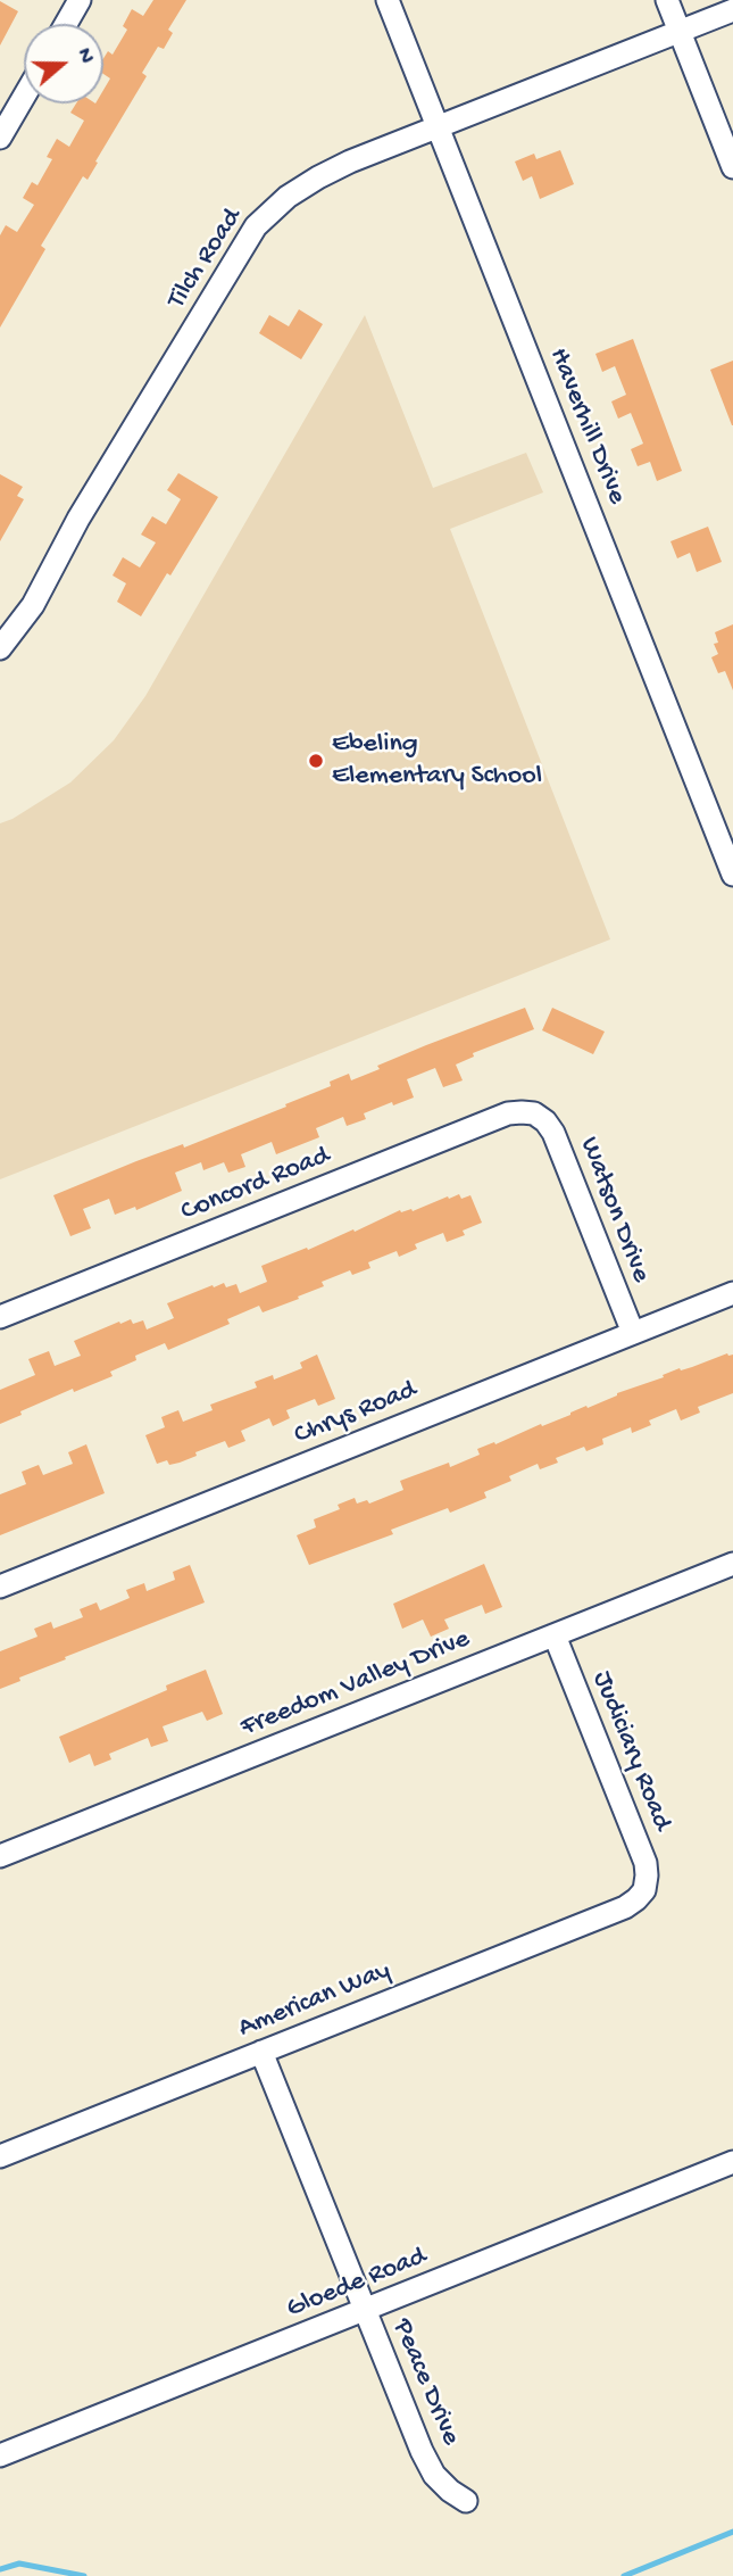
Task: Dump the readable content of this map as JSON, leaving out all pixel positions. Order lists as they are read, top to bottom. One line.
{"streets":{"street":["Tilch Road","Haverhill Drive","Concord Road","Watson Drive","Chrys Road","Freedom Valley Drive","Judiciary Road","American Way","Gloede Road","Peace Drive"]},"crossings":[["Tilch Road","Haverhill Drive"],["Concord Road","Watson Drive"],["Watson Drive","Chrys Road"],["Freedom Valley Drive","Judiciary Road"],["Judiciary Road","American Way"],["American Way","Peace Drive"],["Gloede Road","Peace Drive"]],"places":["Ebeling Elementary School"],"north":"right"}
